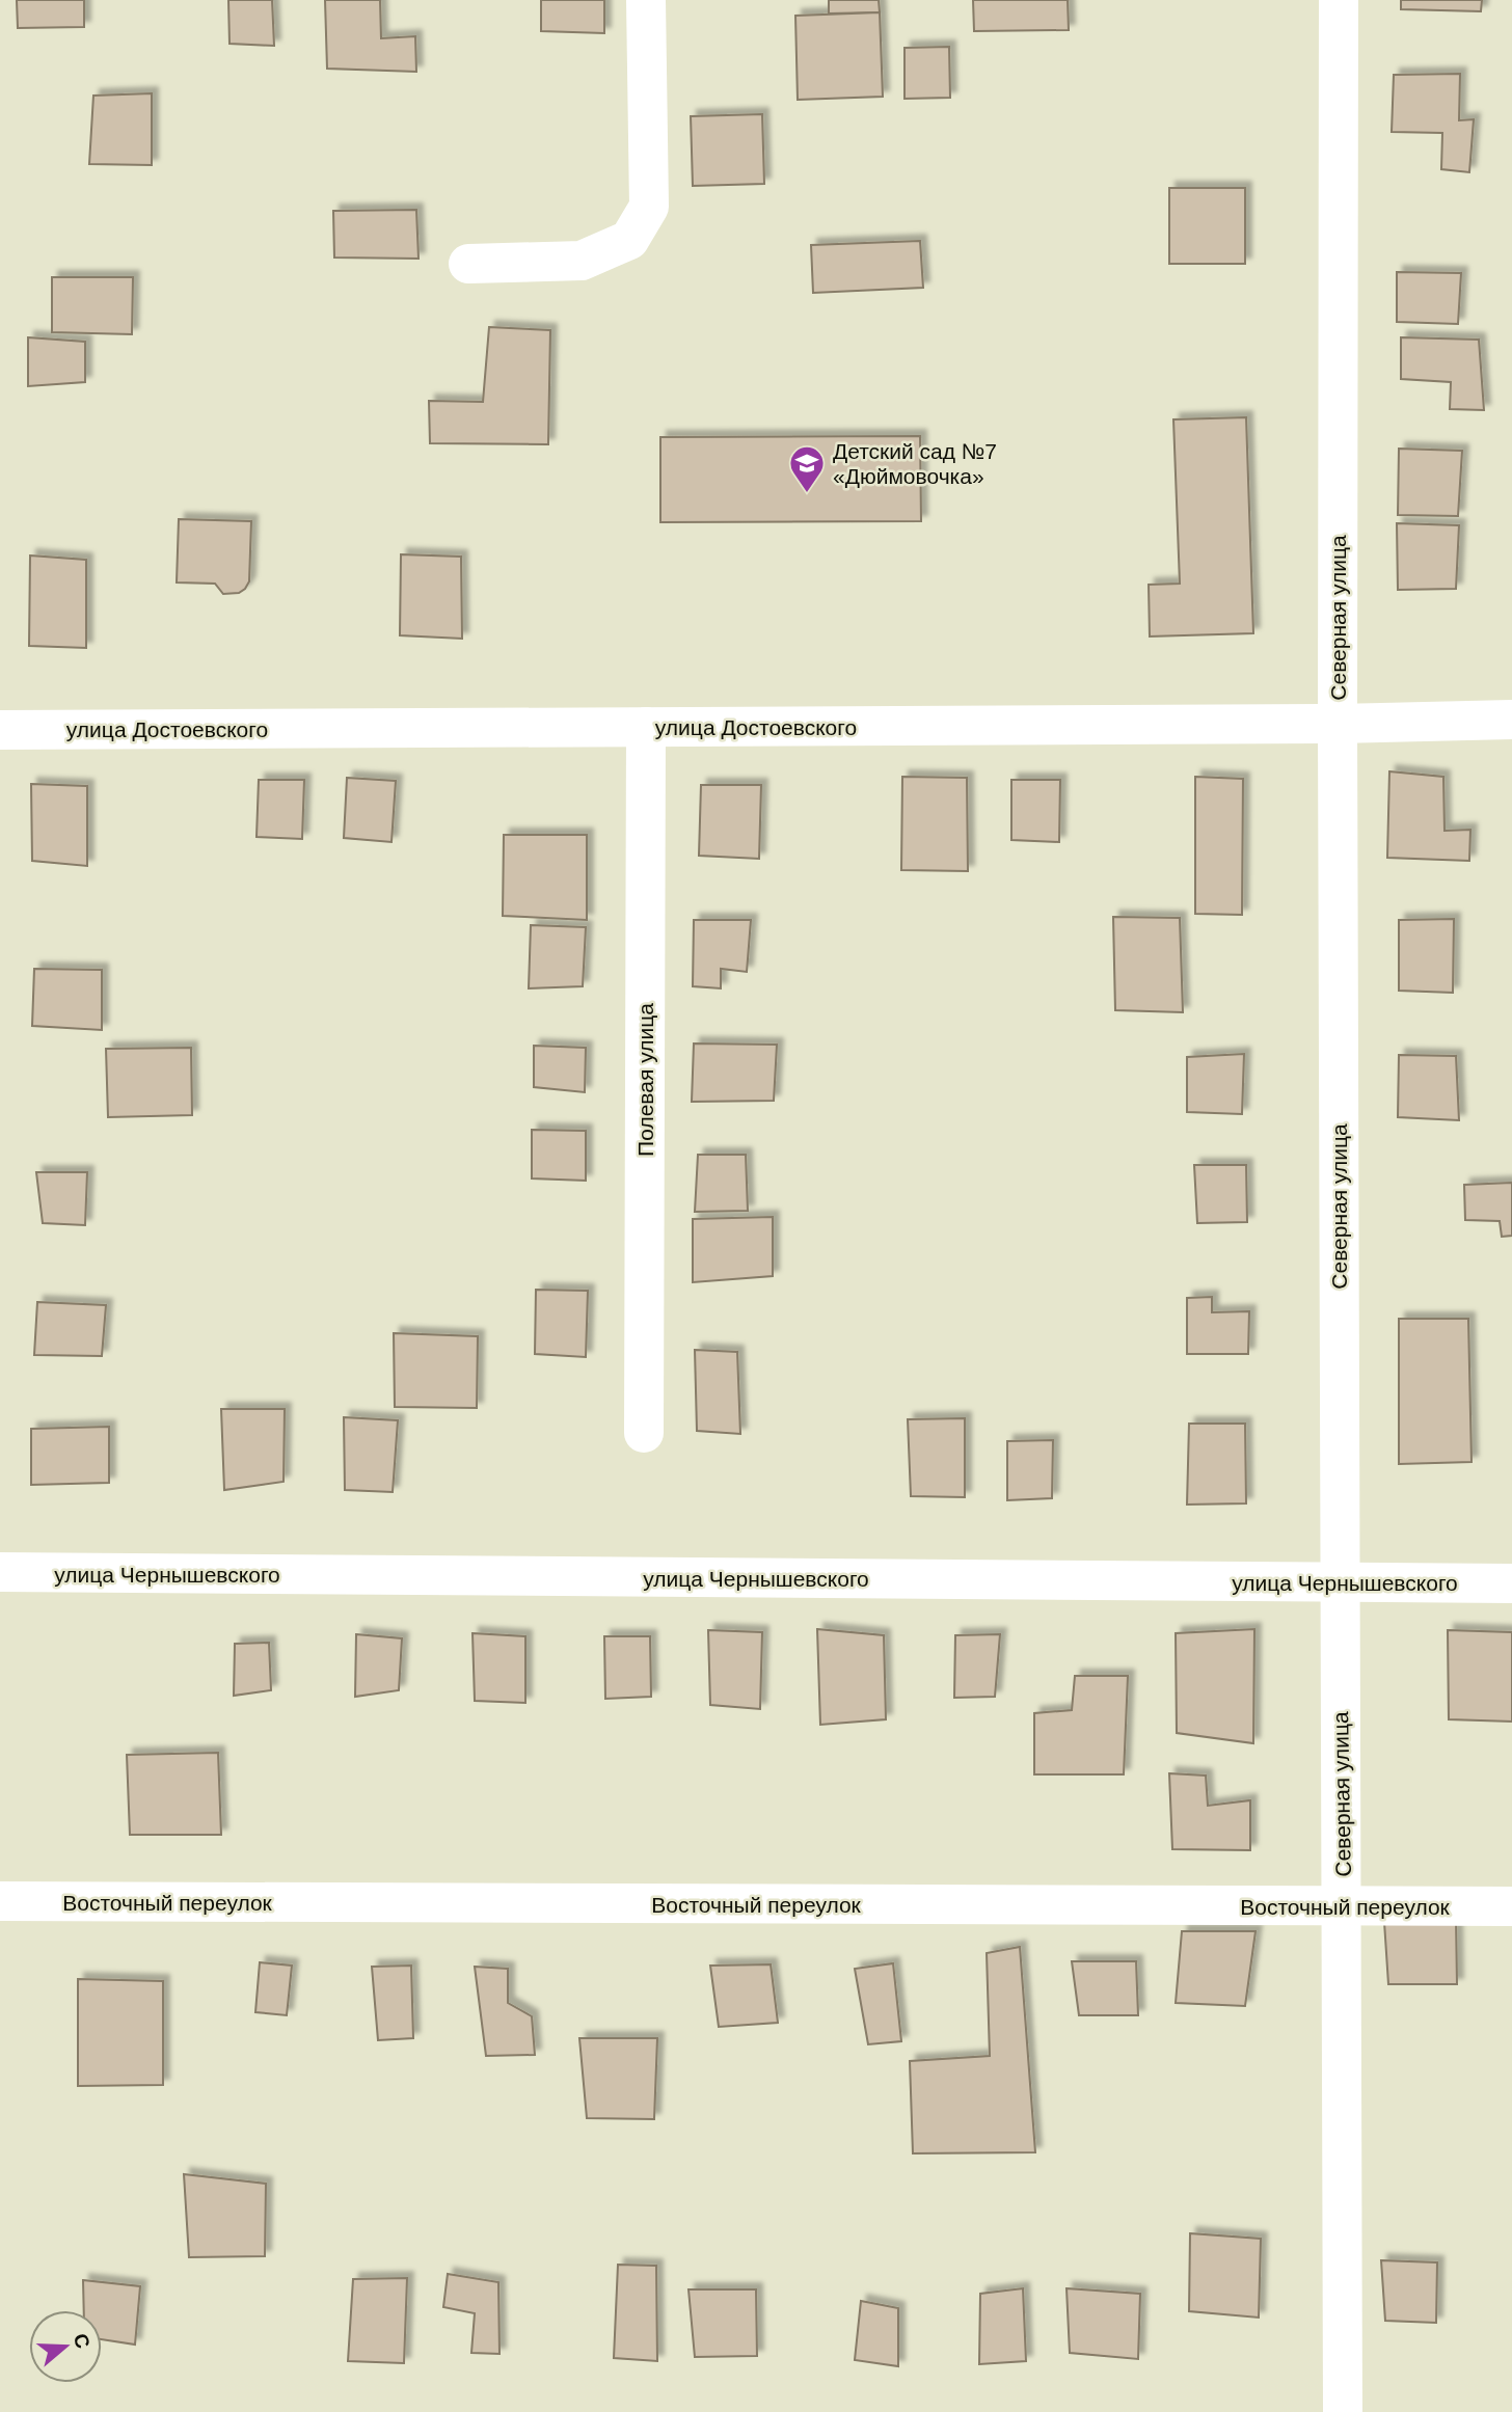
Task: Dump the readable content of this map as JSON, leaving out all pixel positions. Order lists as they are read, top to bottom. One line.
{"streets":{"street":["Северная улица","улица Достоевского","Полевая улица","улица Чернышевского","Восточный переулок"]},"crossings":[["Северная улица","улица Достоевского"],["Северная улица","улица Чернышевского"],["Северная улица","Восточный переулок"],["улица Достоевского","Полевая улица"]],"places":{"school or university":["Детский сад №7 «Дюймовочка»"]},"north":"right"}
